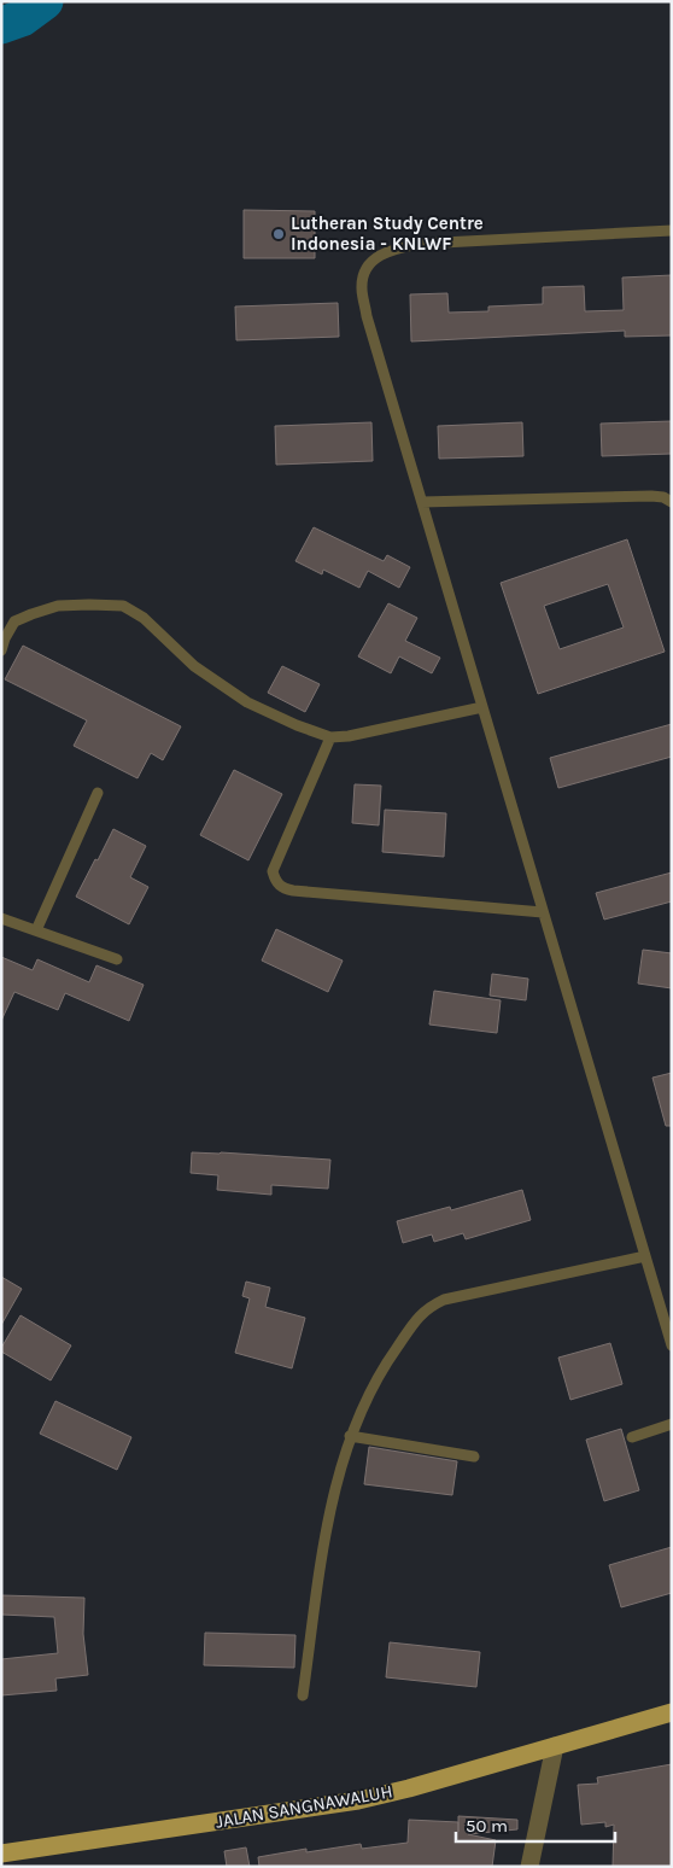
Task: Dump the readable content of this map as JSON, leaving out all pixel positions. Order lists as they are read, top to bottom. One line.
{"streets":{"main road":["JALAN SANGNAWALUH"]},"places":["Lutheran Study Centre Indonesia - KNLWF"],"scale_bar":"50 m"}
